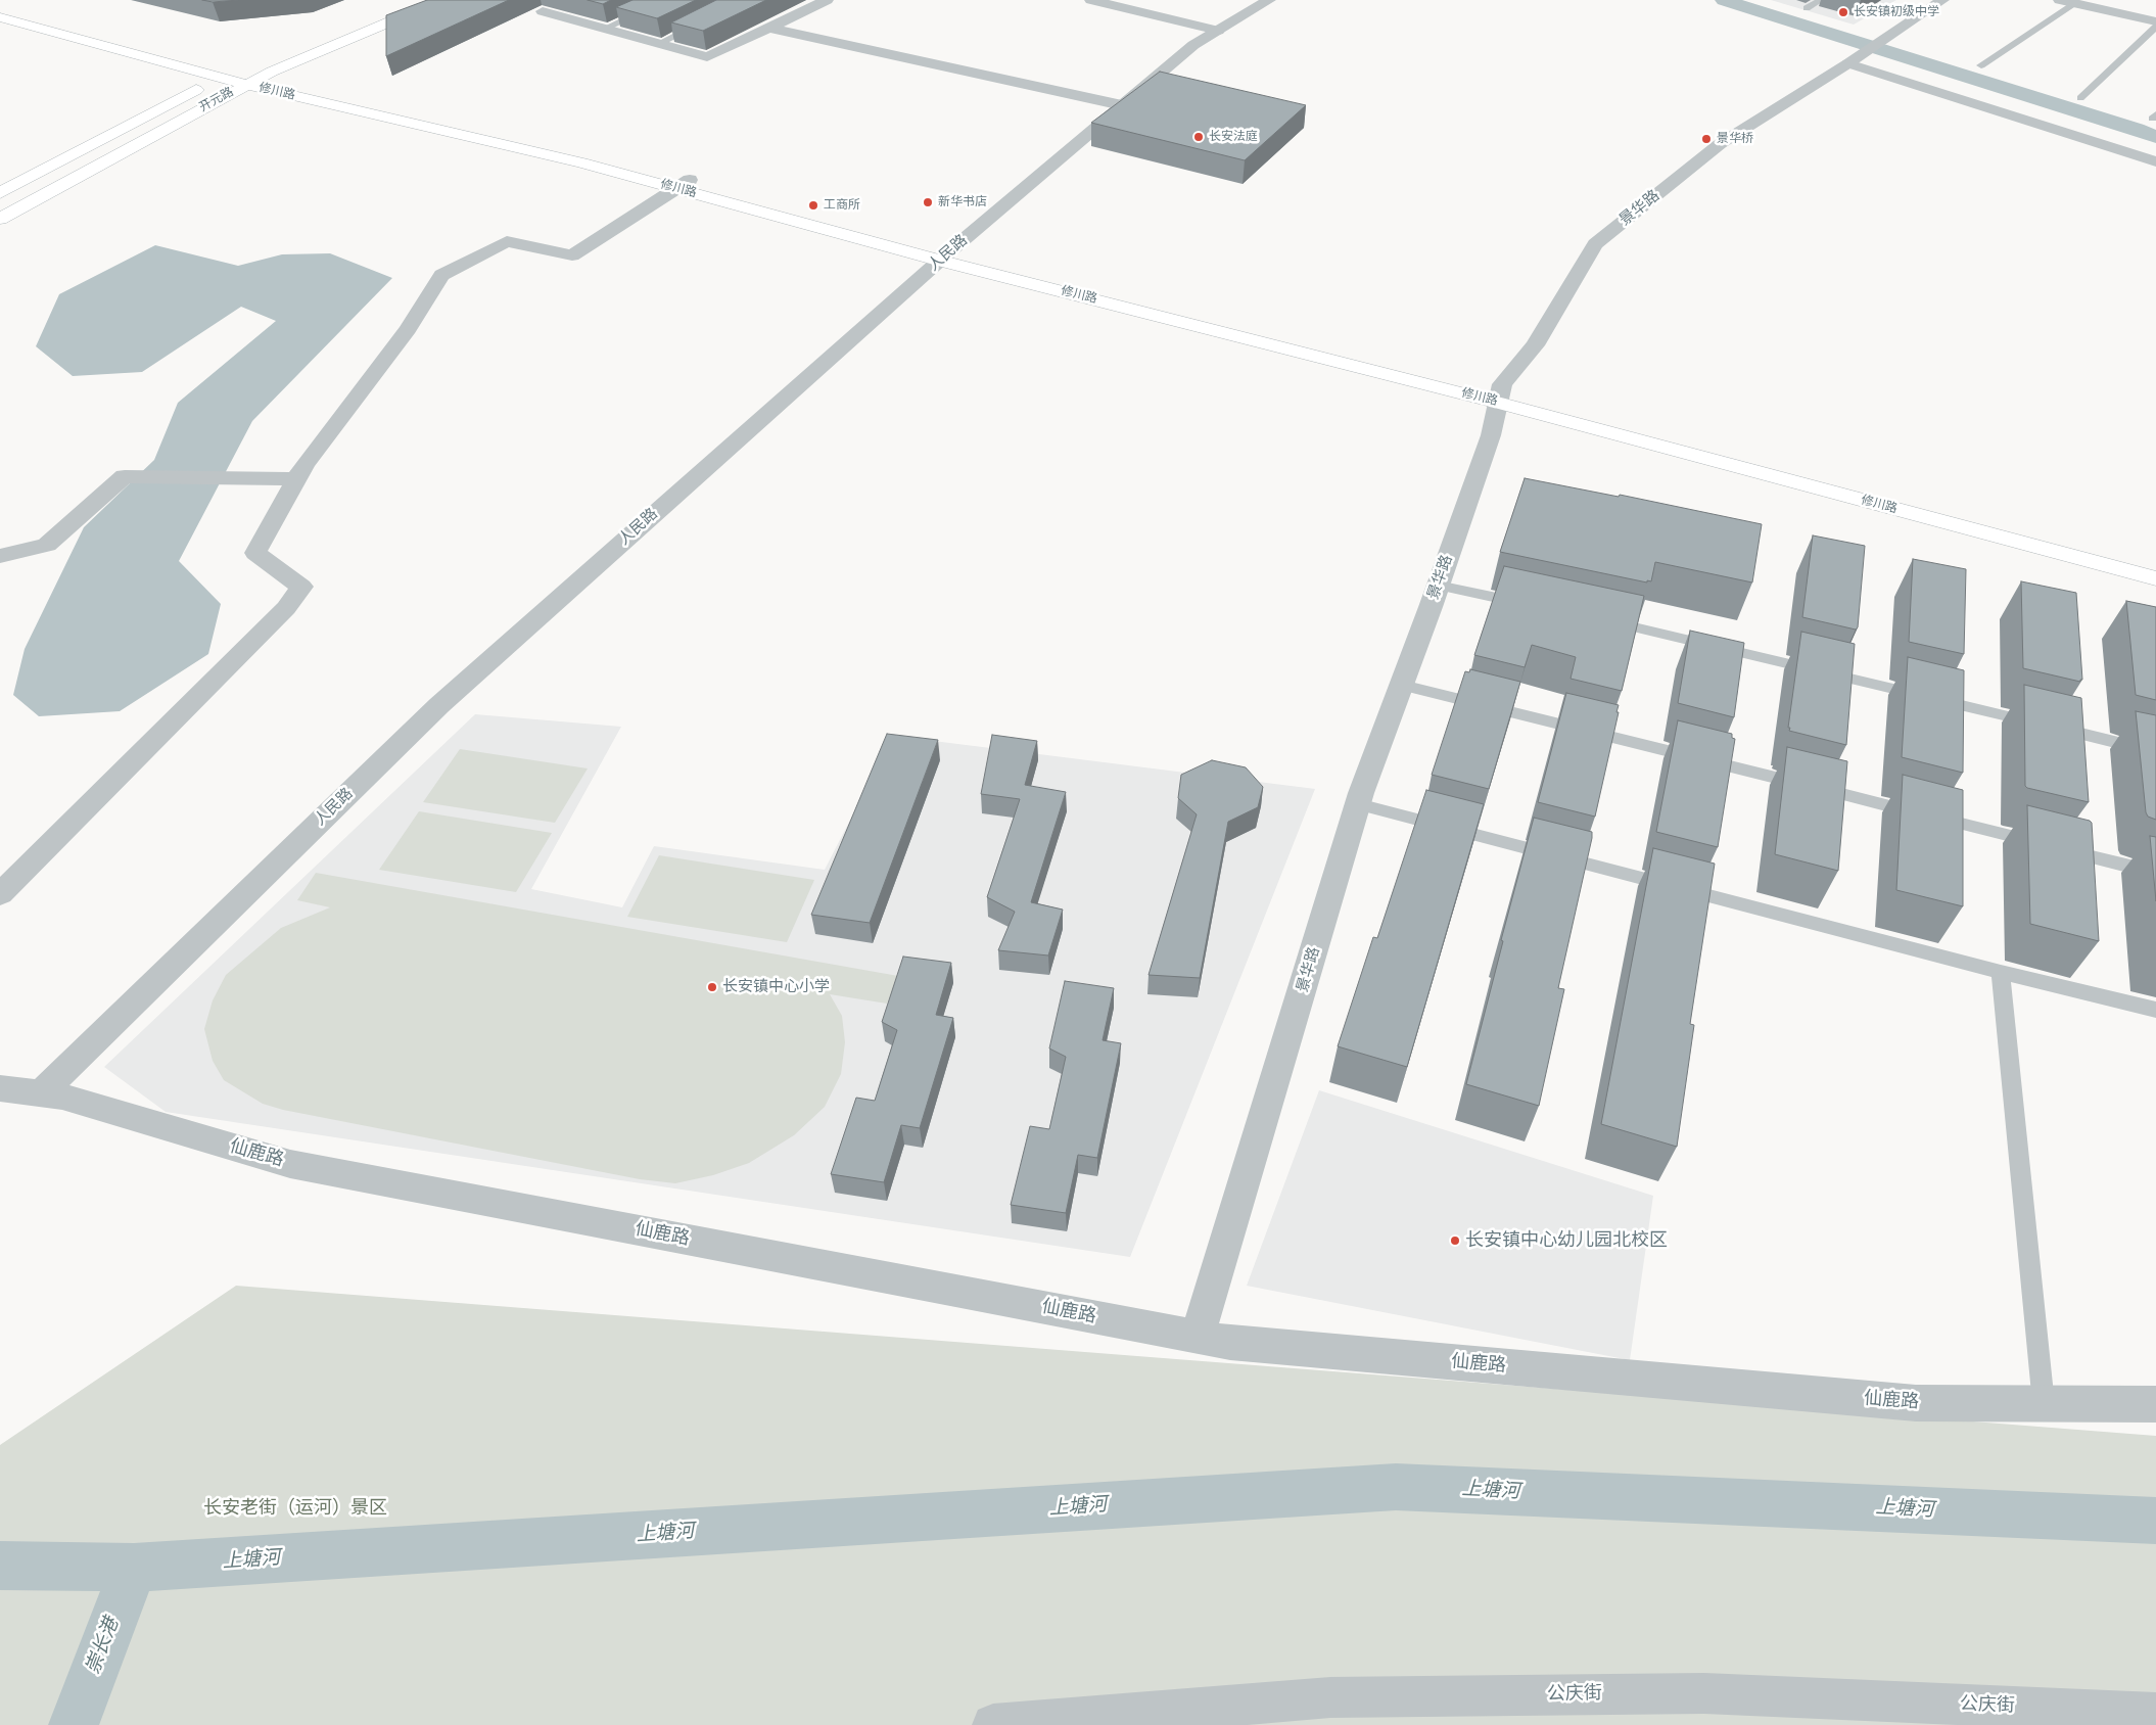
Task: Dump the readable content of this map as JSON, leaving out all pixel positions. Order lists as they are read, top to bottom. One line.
{"streets":{"main road":["修川路","开元路"],"street":["景华路","人民路","仙鹿路","公庆街"]},"crossings":[["修川路","开元路"],["修川路","景华路"],["修川路","人民路"],["景华路","仙鹿路"],["人民路","仙鹿路"]],"water":["上塘河","崇长港"],"parks":["长安老街（运河）景区"],"places":["长安镇初级中学","长安法庭","景华桥","新华书店","工商所","长安镇中心小学","长安镇中心幼儿园北校区"]}
